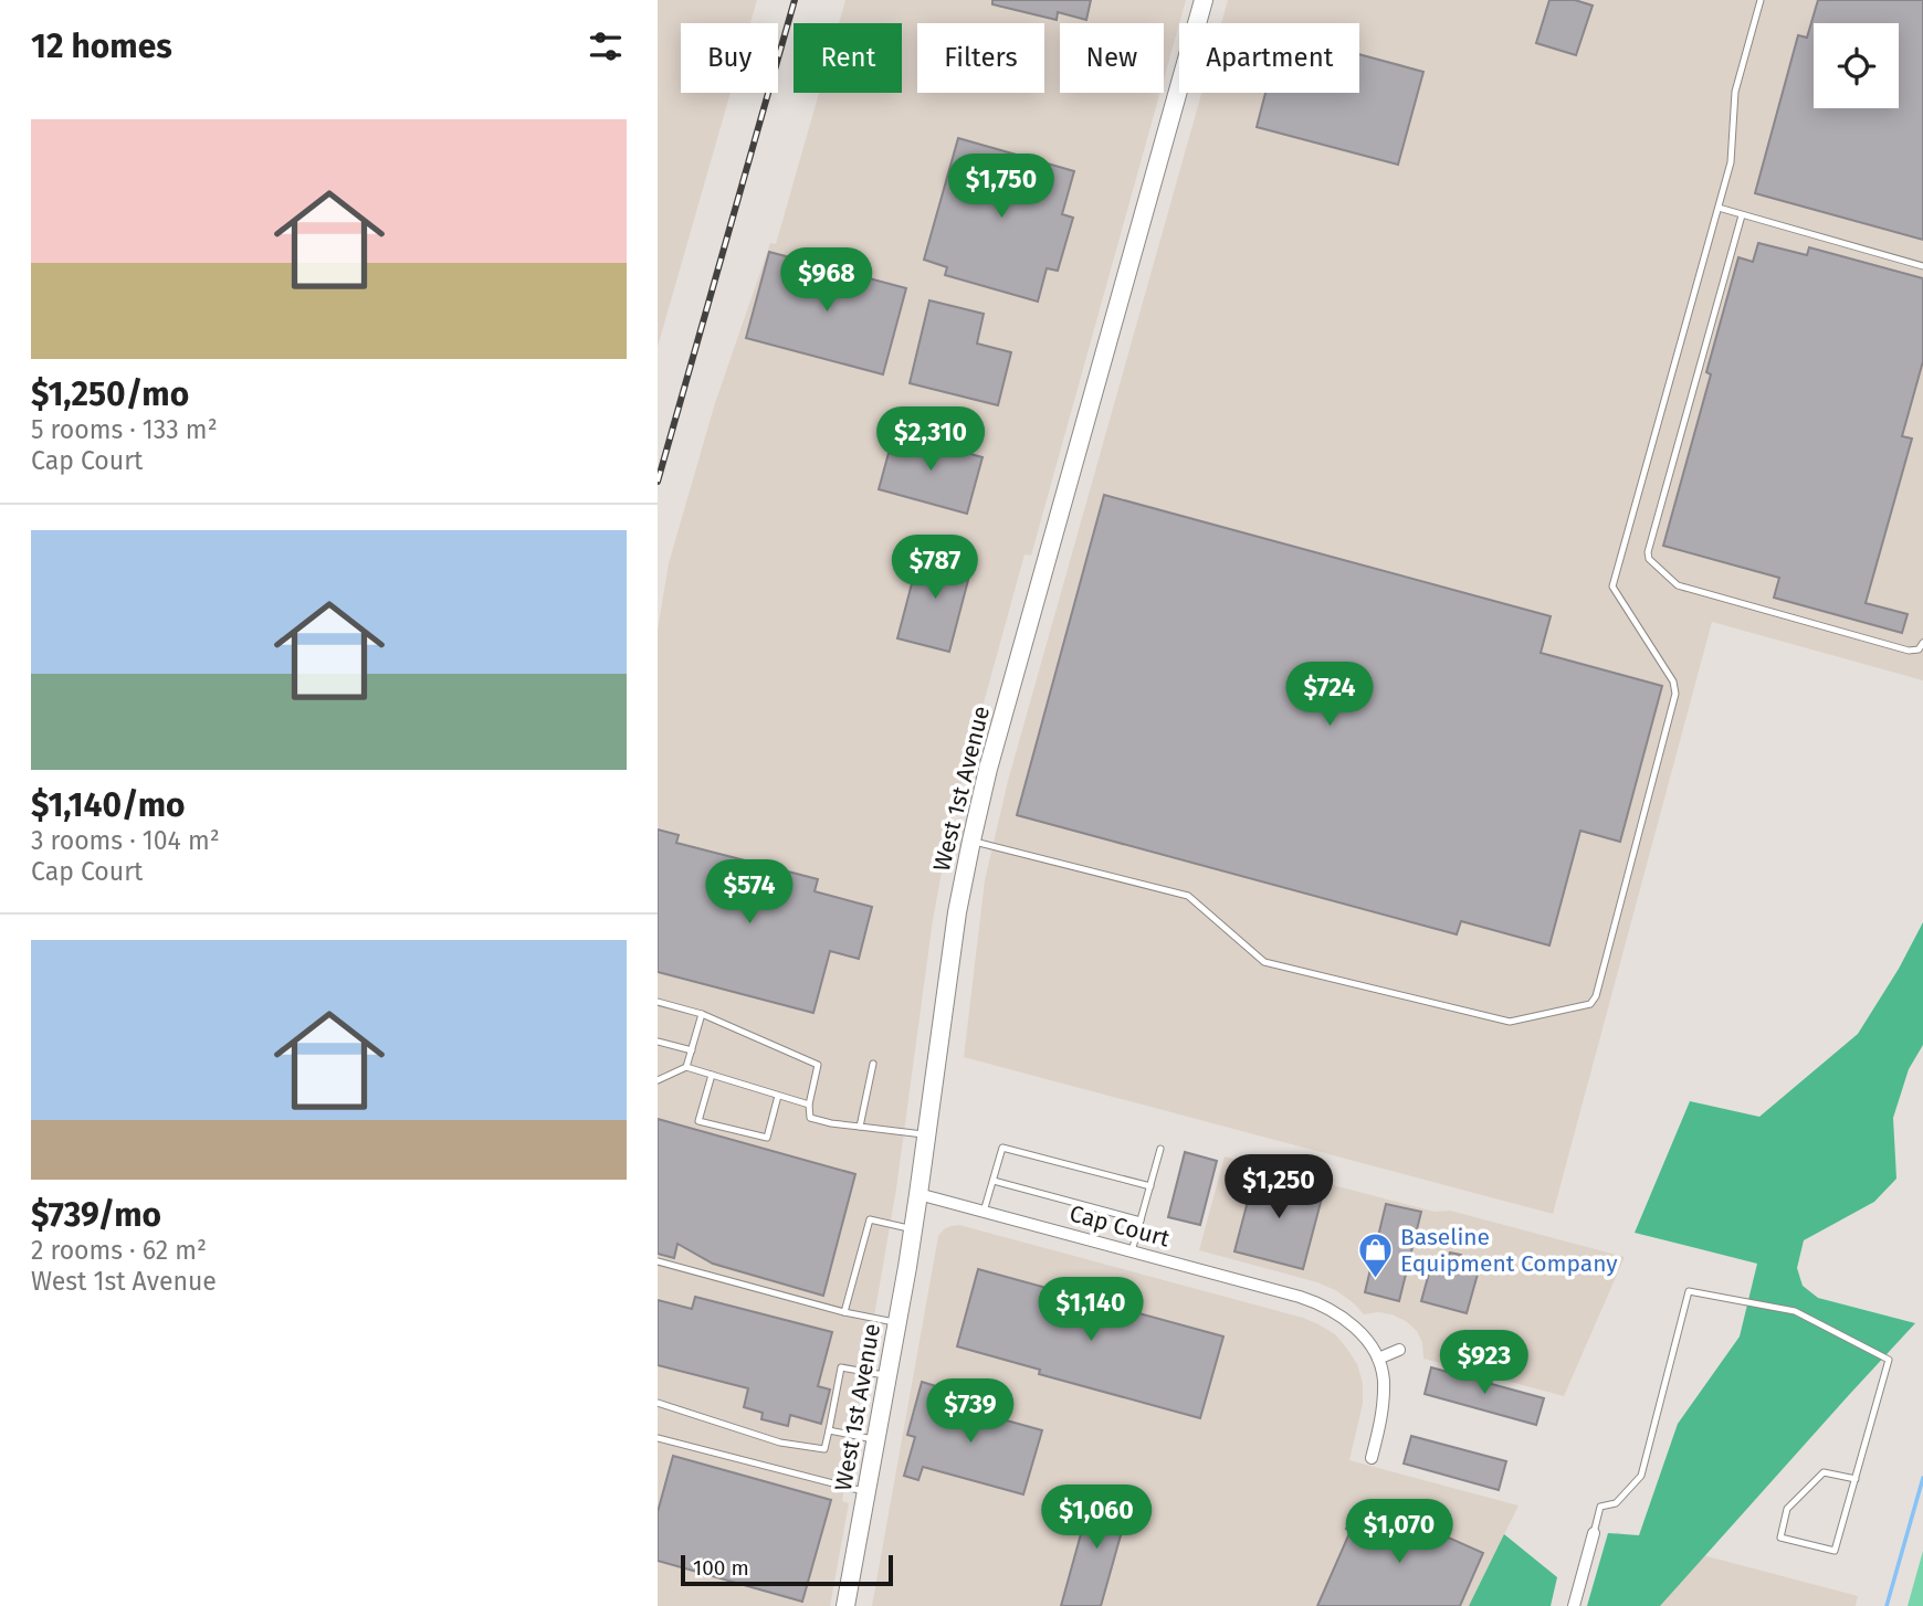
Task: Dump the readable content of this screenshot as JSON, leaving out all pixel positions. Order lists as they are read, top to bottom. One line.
{"streets":{"street":["West 1st Avenue","Cap Court"]},"crossings":[["West 1st Avenue","Cap Court"]],"places":{"shop":["Baseline Equipment Company"]},"scale_bar":"100 m","page":{"heading":"12 homes","chip":["Buy","Rent","Filters","New","Apartment"],"list":[{"name":"$1,250/mo","note":"5 rooms · 133 m² · Cap Court"},{"name":"$1,140/mo","note":"3 rooms · 104 m² · Cap Court"},{"name":"$739/mo","note":"2 rooms · 62 m² · West 1st Avenue"}],"price":["$1,750","$968","$2,310","$787","$724","$574","$1,250","$1,140","$923","$739","$1,060","$1,070"],"scale":"100 m"}}
